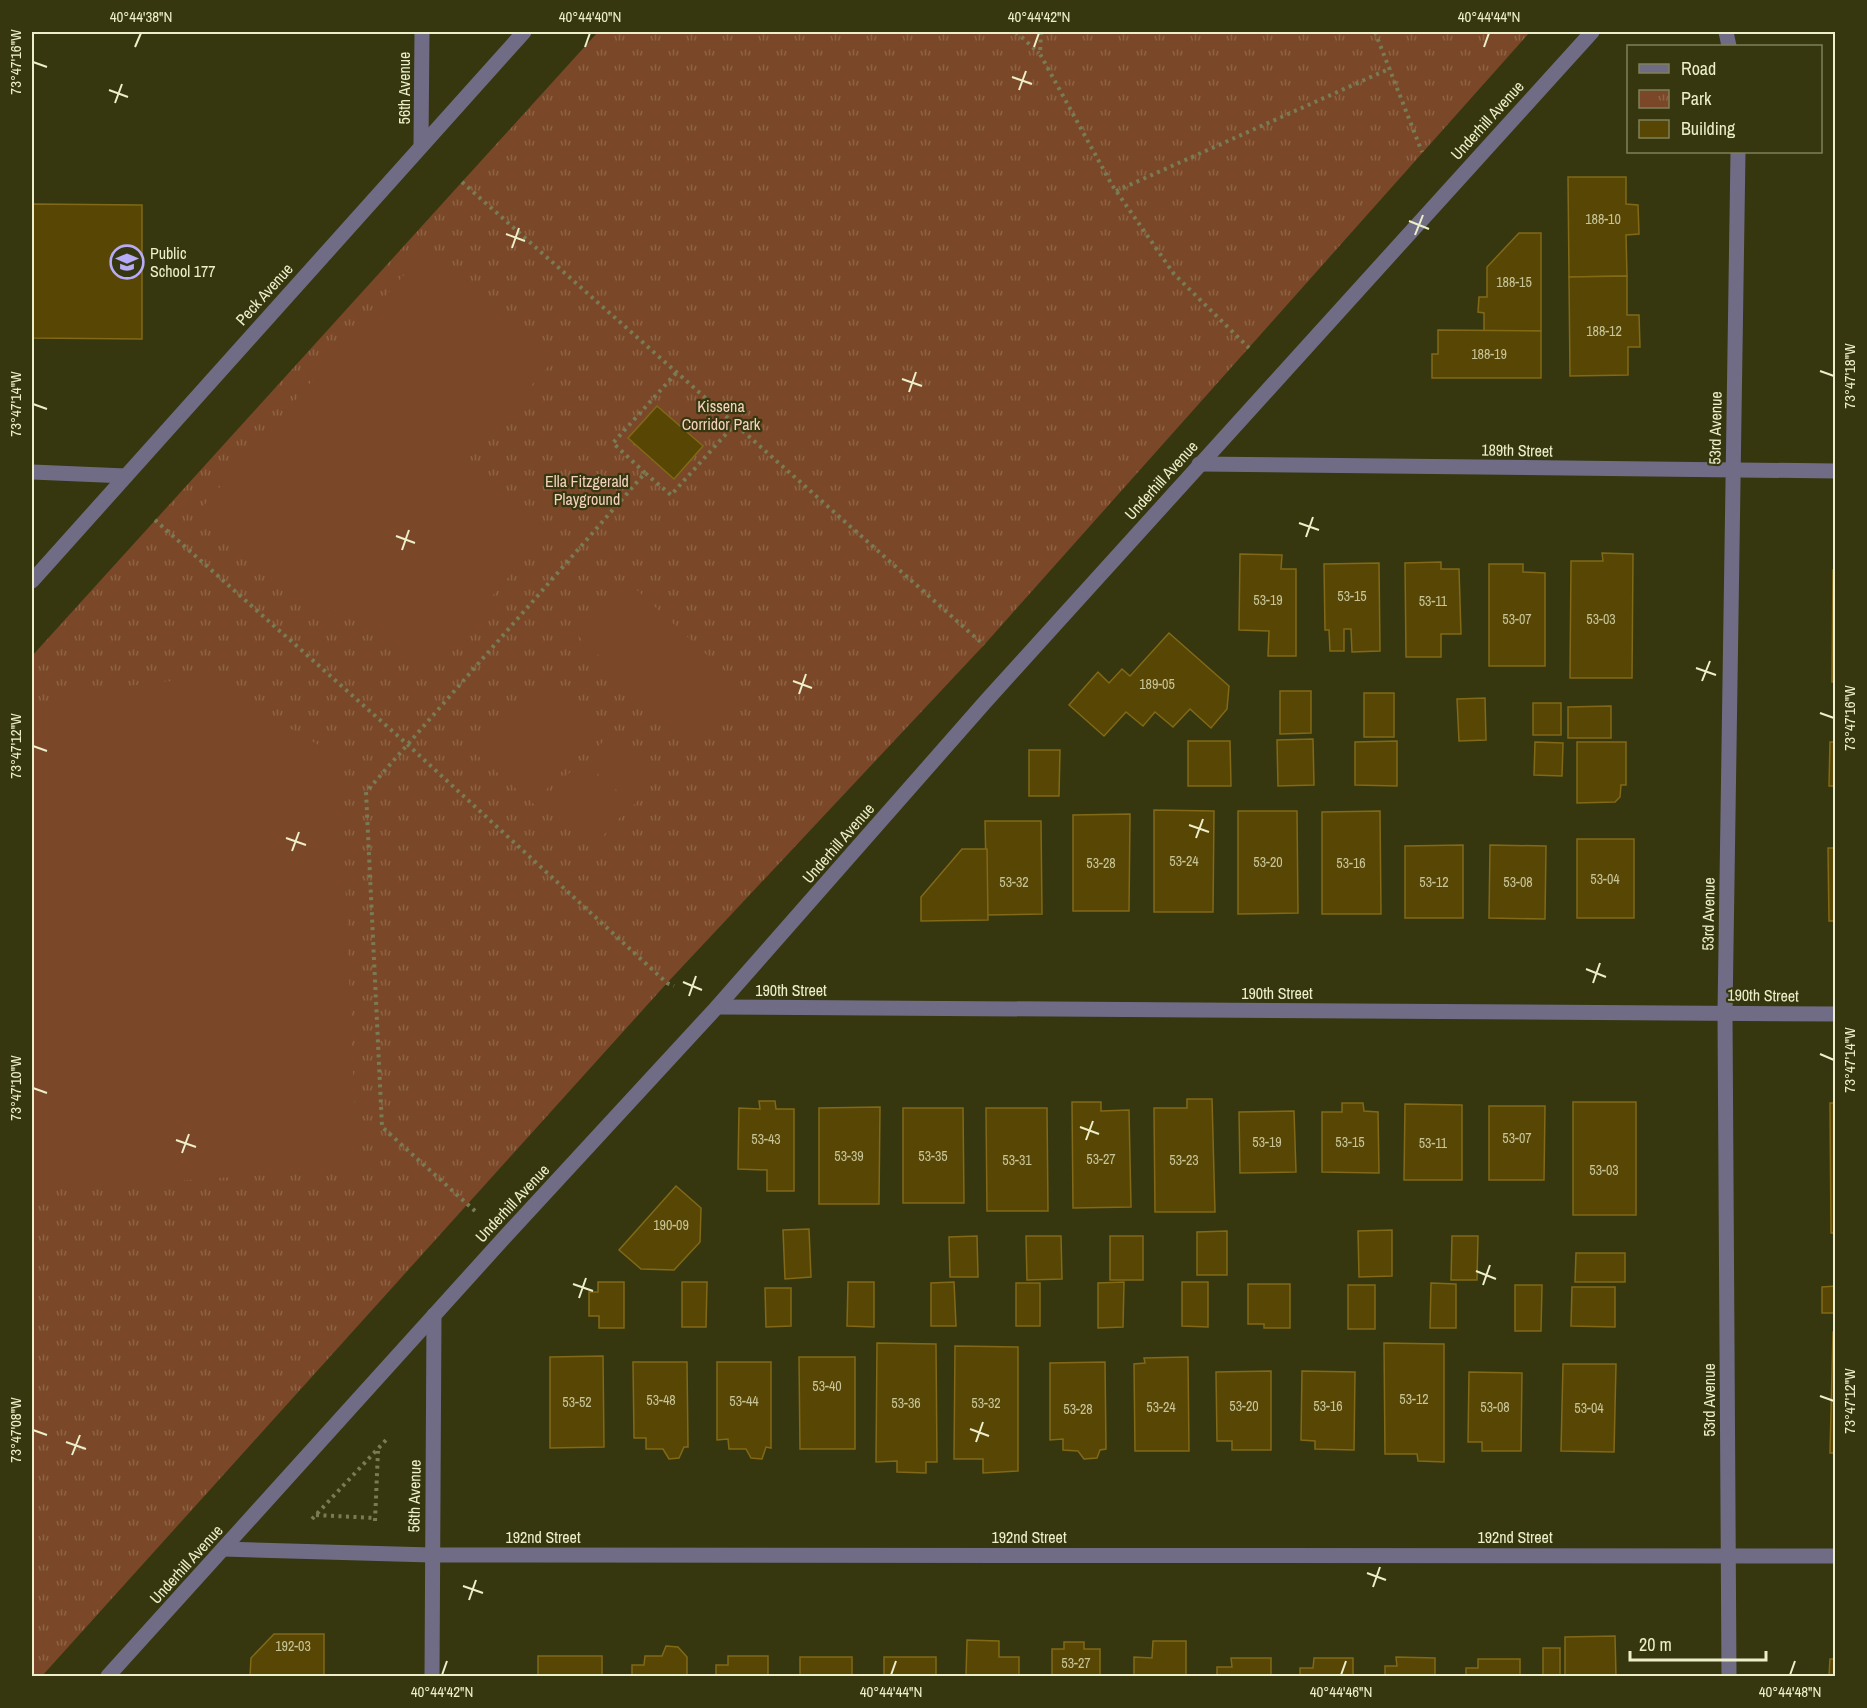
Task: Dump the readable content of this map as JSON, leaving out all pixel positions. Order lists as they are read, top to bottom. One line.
{"streets":{"street":["56th Avenue","Underhill Avenue","Peck Avenue","53rd Avenue","189th Street","190th Street","192nd Street"]},"crossings":[["56th Avenue","Underhill Avenue"],["56th Avenue","Peck Avenue"],["56th Avenue","192nd Street"],["Underhill Avenue","189th Street"],["Underhill Avenue","190th Street"],["Underhill Avenue","192nd Street"],["53rd Avenue","189th Street"],["53rd Avenue","190th Street"],["53rd Avenue","192nd Street"]],"parks":["Kissena Corridor Park","Ella Fitzgerald Playground"],"places":{"school or university":["Public School 177"]},"house_numbers":["188-10","188-15","188-12","188-19","53-15","53-19","53-11","53-07","53-03","189-05","53-24","53-20","53-28","53-16","53-04","53-32","53-12","53-08","53-07","53-43","53-19","53-15","53-11","53-39","53-35","53-27","53-31","53-23","53-03","190-09","53-40","53-12","53-48","53-44","53-52","53-36","53-32","53-20","53-16","53-24","53-08","53-04","53-28","192-03","53-27"],"legend":["Road","Park","Building"],"scale_bar":"20 m","coordinates":["40°44'38\"N","40°44'40\"N","40°44'42\"N","40°44'44\"N","73°47'16\"W","73°47'18\"W","73°47'14\"W","73°47'12\"W","73°47'10\"W","73°47'08\"W","40°44'46\"N","40°44'48\"N"]}
